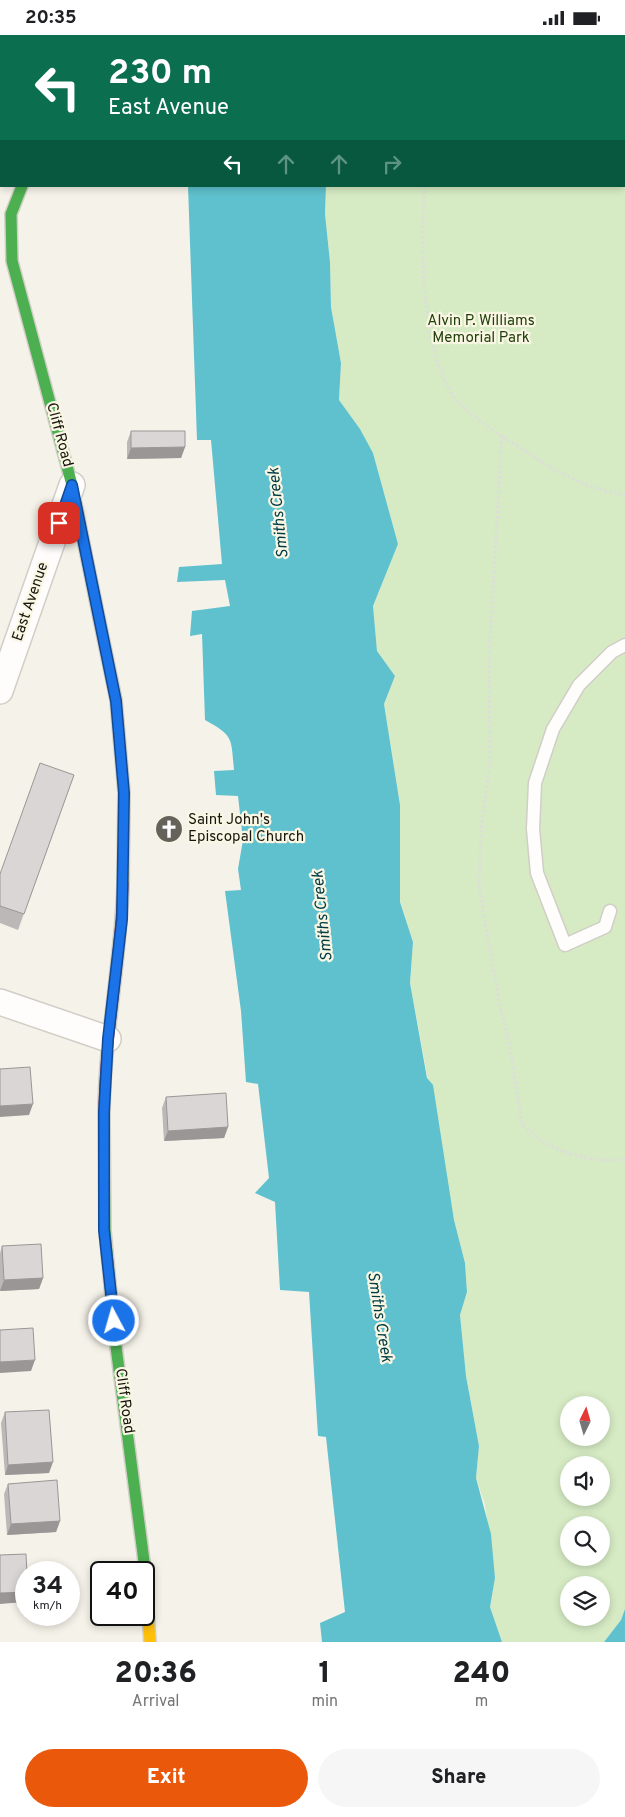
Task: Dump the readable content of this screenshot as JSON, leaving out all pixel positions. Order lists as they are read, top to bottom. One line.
{"streets":{"street":["Cliff Road","East Avenue"]},"crossings":[["Cliff Road","East Avenue"]],"water":["Smiths Creek"],"parks":["Alvin P. Williams Memorial Park"],"places":{"church":["Saint John's Episcopal Church"]},"north":"top","page":{"status":"20:35","turn":["230 m","East Avenue"],"speed":"34 km/h","limit":"40","eta":["20:36","Arrival","1","min","240","m"],"buttons":["Exit","Share"]}}
